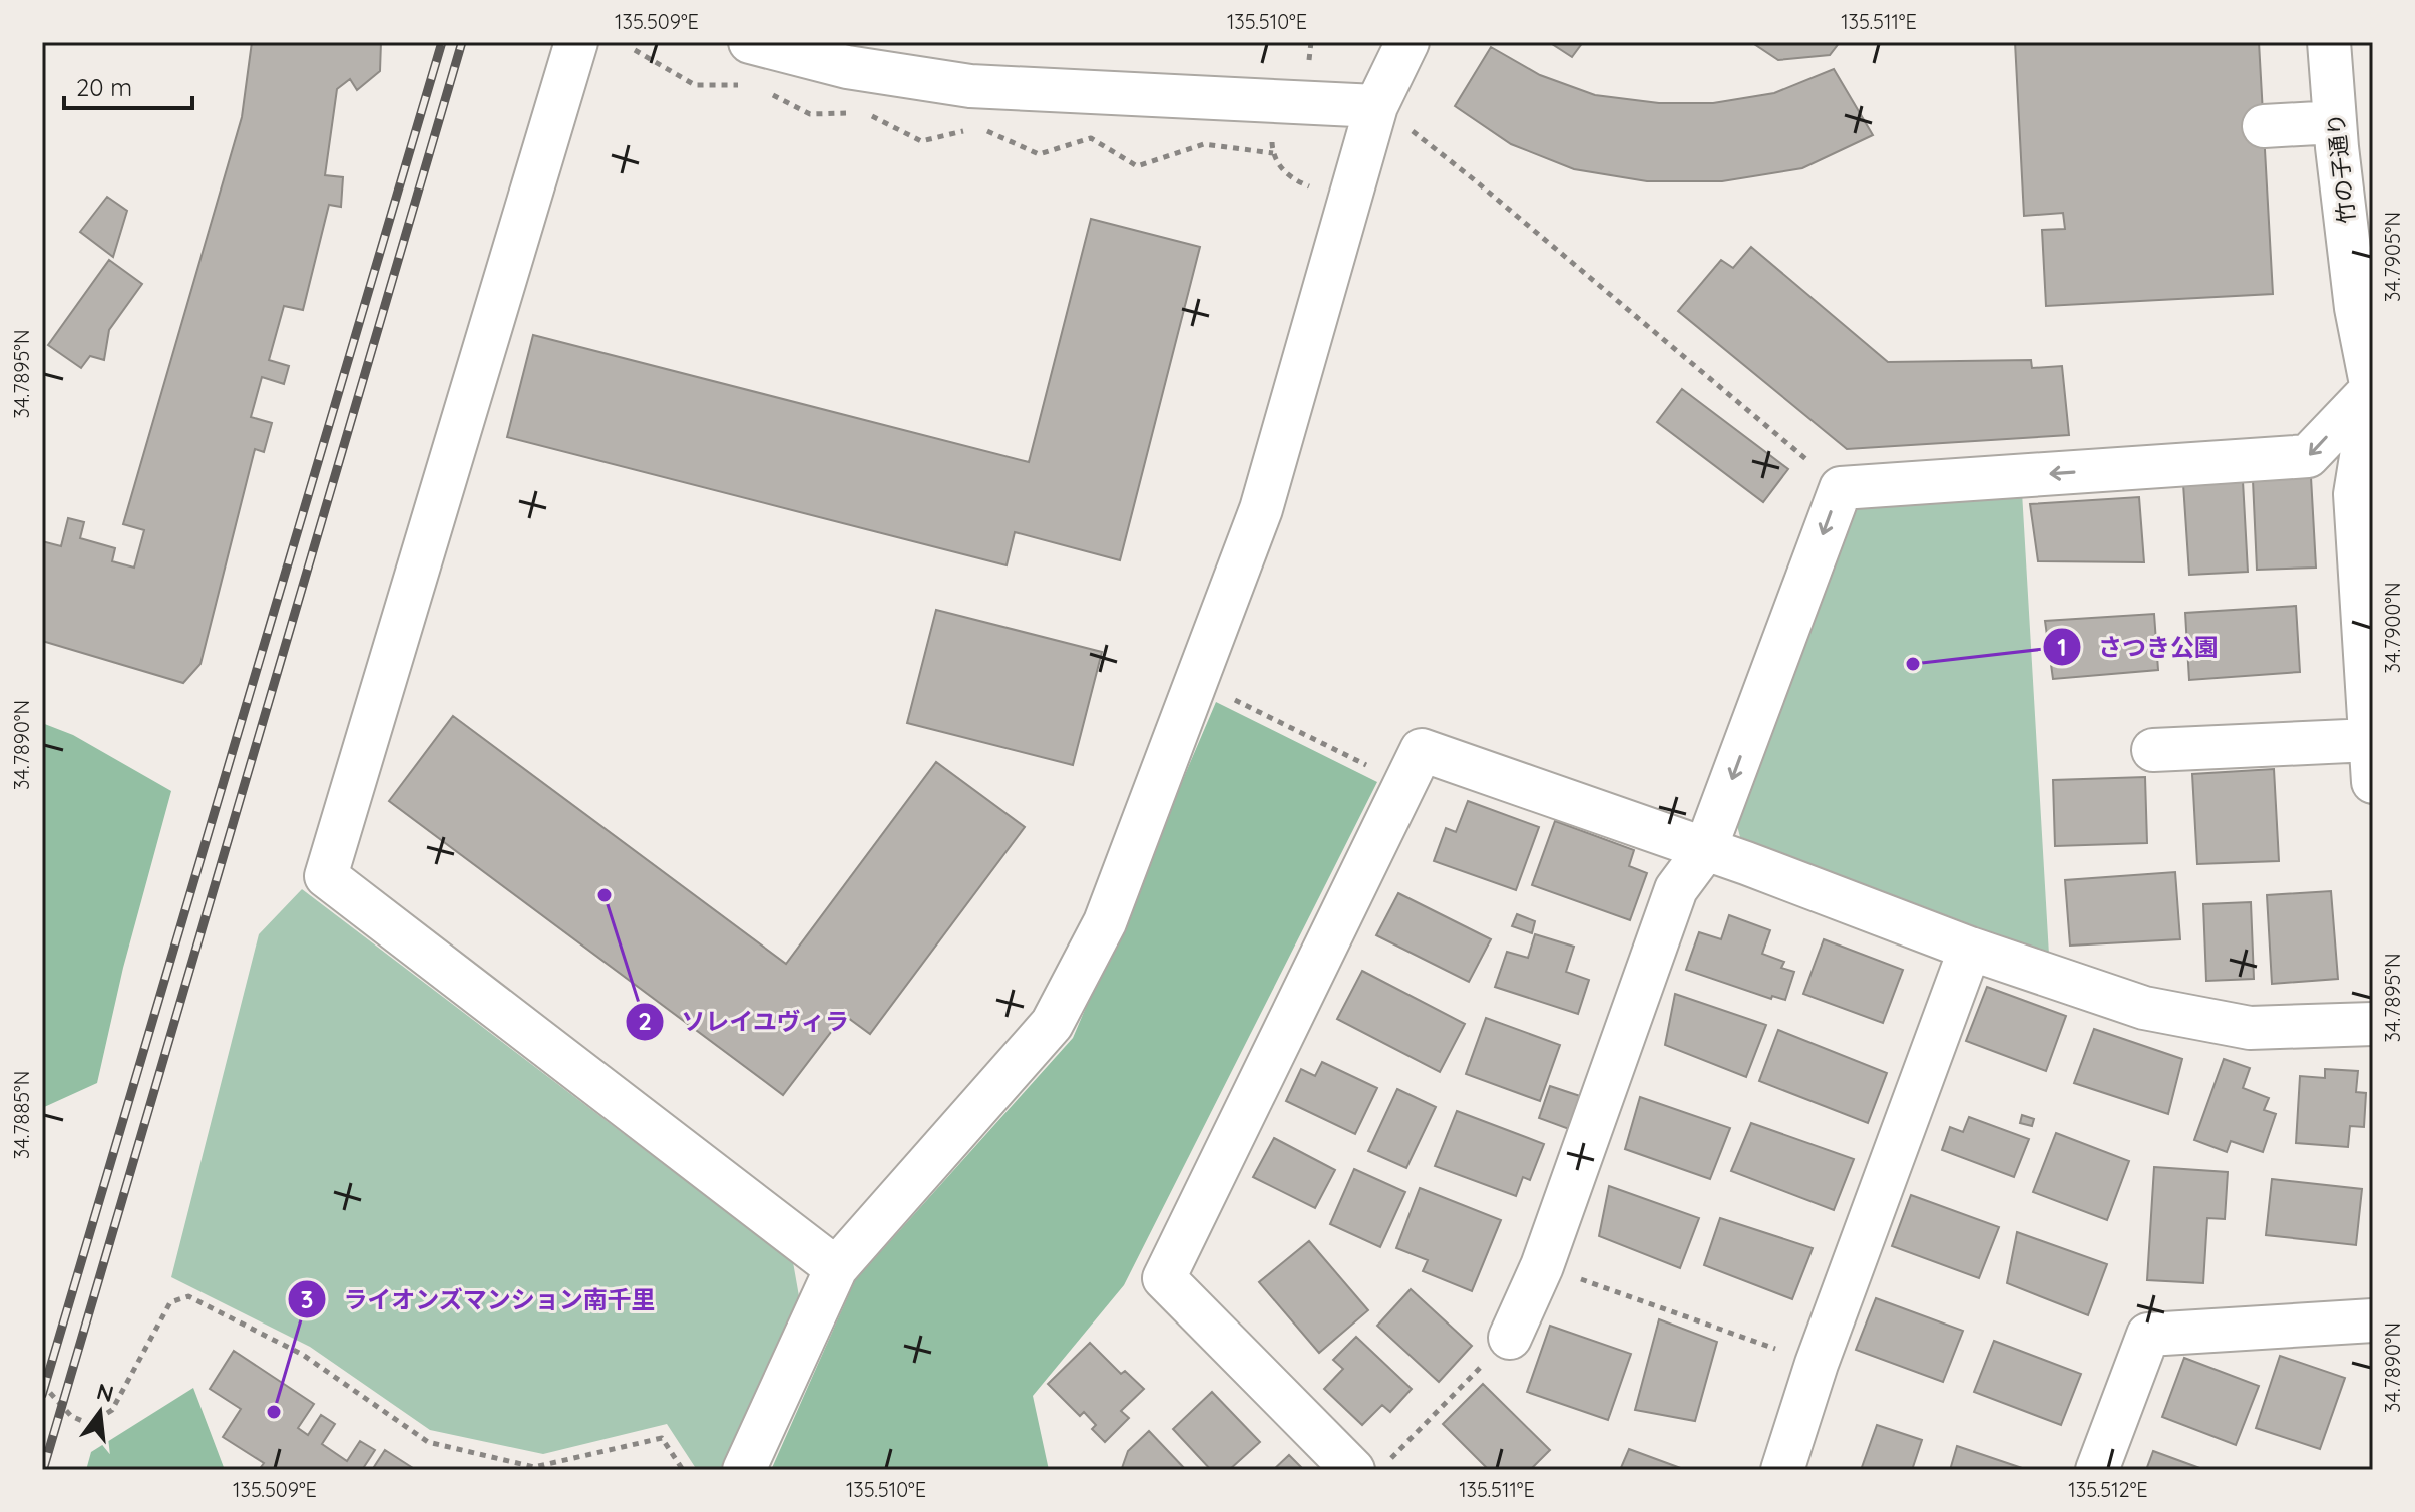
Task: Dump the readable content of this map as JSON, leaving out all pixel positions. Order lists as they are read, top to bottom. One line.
{"streets":{"street":["竹の子通り"]},"places":["さつき公園","ソレイユヴィラ","ライオンズマンション南千里"],"scale_bar":"20 m","north":"top","coordinates":["135.509°E","135.510°E","135.511°E","34.7905°N","34.7895°N","34.7900°N","34.7890°N","34.7885°N","135.512°E"]}
